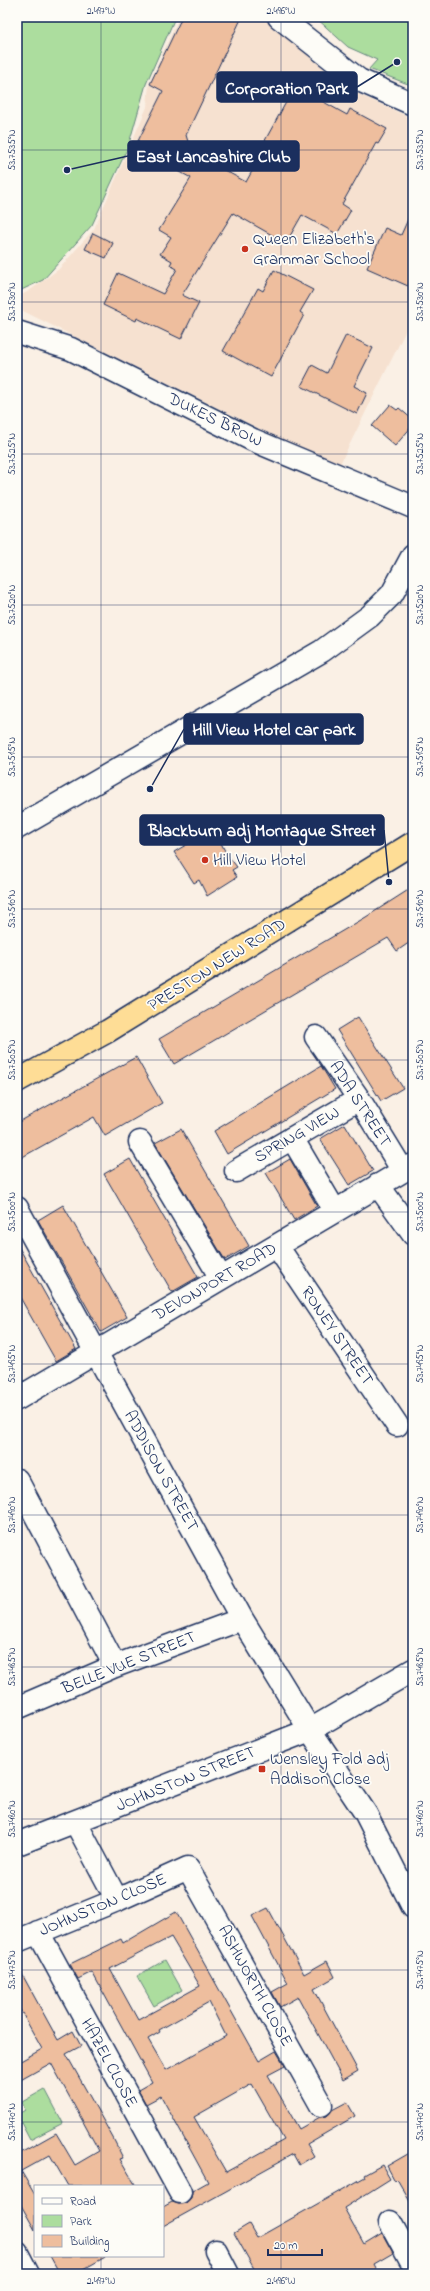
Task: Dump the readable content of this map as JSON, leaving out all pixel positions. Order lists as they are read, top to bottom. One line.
{"streets":{"highway":["PRESTON NEW ROAD"],"street":["DUKES BROW","ADA STREET","SPRING VIEW","DEVONPORT ROAD","RONEY STREET","ADDISON STREET","BELLE VUE STREET","JOHNSTON STREET","JOHNSTON CLOSE","ASHWORTH CLOSE","HAZEL CLOSE"]},"crossings":[["ADA STREET","SPRING VIEW"],["ADA STREET","DEVONPORT ROAD"],["DEVONPORT ROAD","RONEY STREET"],["DEVONPORT ROAD","ADDISON STREET"],["ADDISON STREET","BELLE VUE STREET"],["ADDISON STREET","JOHNSTON STREET"],["JOHNSTON CLOSE","ASHWORTH CLOSE"],["JOHNSTON CLOSE","HAZEL CLOSE"]],"places":{"other":["Corporation Park","East Lancashire Club","Queen Elizabeth's Grammar School","Hill View Hotel car park","Hill View Hotel","Blackburn adj Montague Street"],"transit":["Wensley Fold adj Addison Close"]},"legend":["Road","Park","Building"],"scale_bar":"20 m","coordinates":["2.497°W","2.496°W","53.7535°N","53.7530°N","53.7525°N","53.7520°N","53.7515°N","53.7510°N","53.7505°N","53.7500°N","53.7495°N","53.7490°N","53.7485°N","53.7480°N","53.7475°N","53.7470°N"]}
